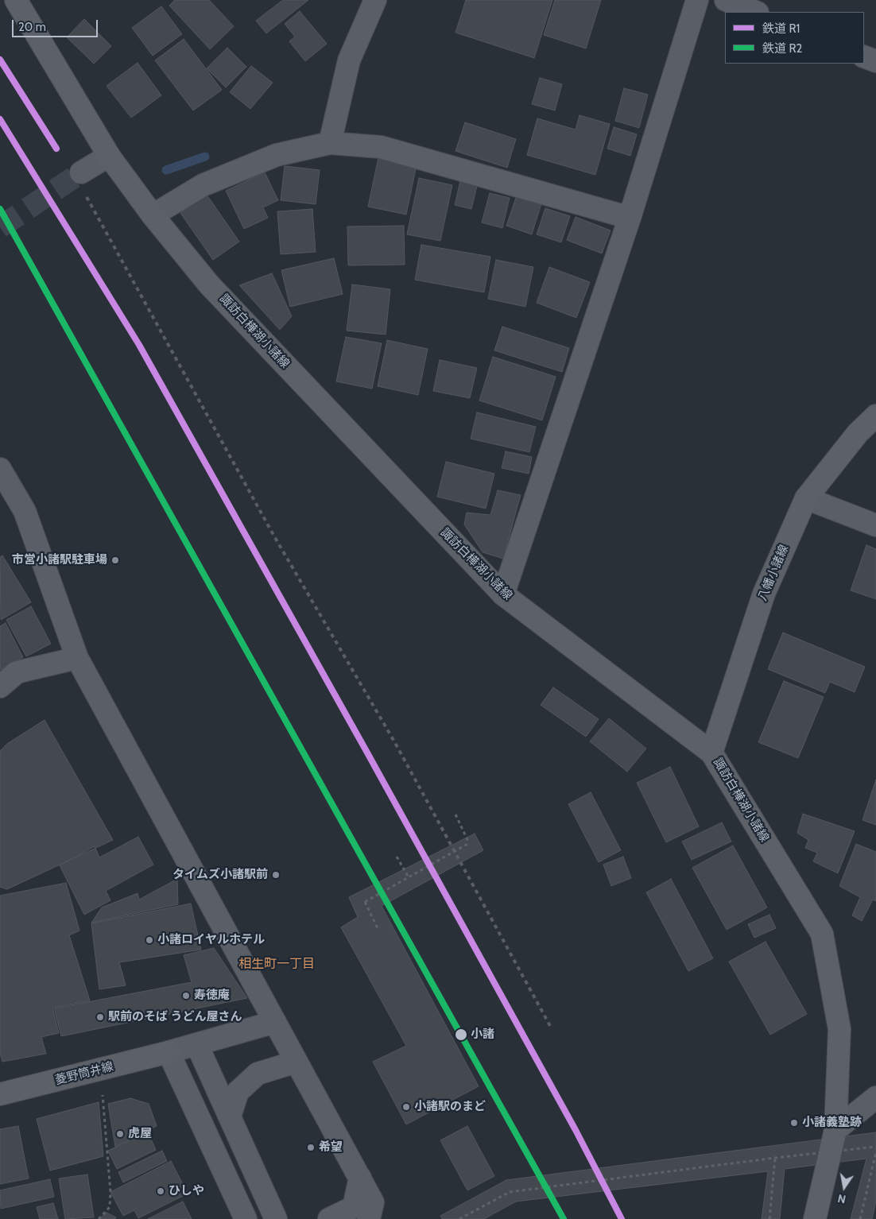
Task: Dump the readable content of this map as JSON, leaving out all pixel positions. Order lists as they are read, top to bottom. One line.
{"streets":{"main road":["諏訪白樺湖小諸線","八幡小諸線","菱野筒井線"]},"crossings":[["諏訪白樺湖小諸線","八幡小諸線"]],"districts":["相生町一丁目"],"places":["市営小諸駅駐車場","タイムズ小諸駅前","小諸ロイヤルホテル","寿徳庵","駅前のそば うどん屋さん","小諸","小諸駅のまど","小諸義塾跡","虎屋","希望","ひしや"],"lines":["rail line R1","rail line R2"],"legend":["鉄道 R1","鉄道 R2"],"scale_bar":"20 m","north":"bottom"}
